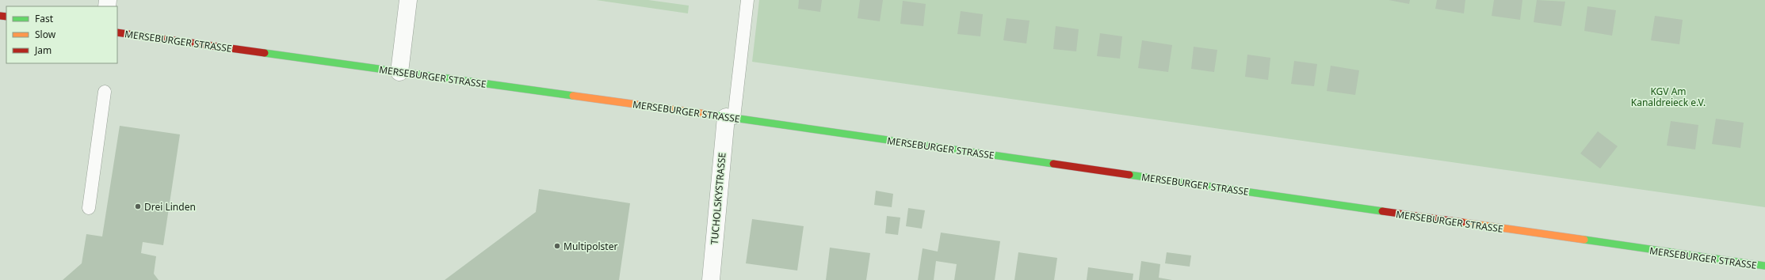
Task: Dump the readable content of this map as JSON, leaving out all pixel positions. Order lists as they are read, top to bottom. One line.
{"streets":{"main road":["MERSEBURGER STRASSE"],"street":["TUCHOLSKYSTRASSE"]},"crossings":[["MERSEBURGER STRASSE","TUCHOLSKYSTRASSE"]],"parks":["KGV Am Kanaldreieck e.V."],"places":["Drei Linden","Multipolster"],"legend":["Fast","Slow","Jam"]}
